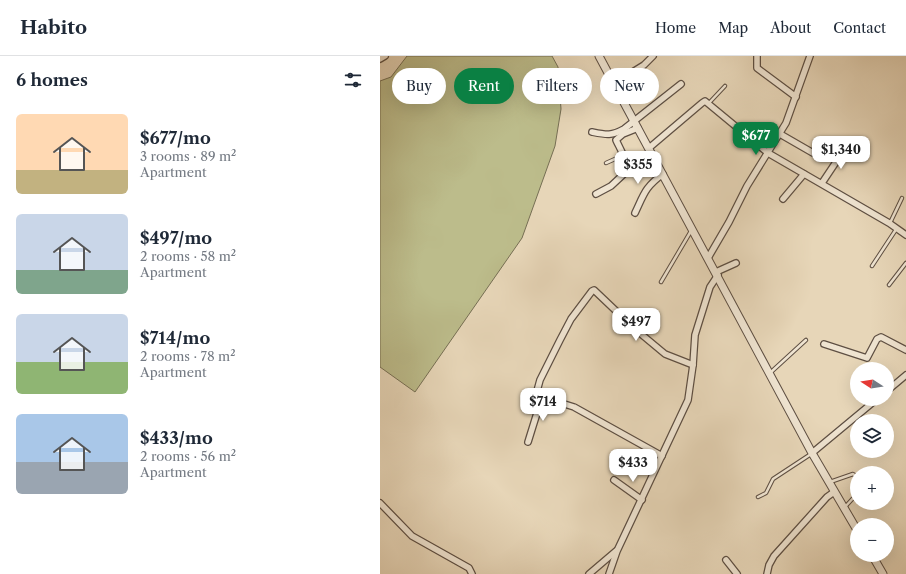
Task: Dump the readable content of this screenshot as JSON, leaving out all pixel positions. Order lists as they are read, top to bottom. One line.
{"north":"left","page":{"header":"Habito","nav":["Home","Map","About","Contact"],"heading":"6 homes","chip":["Buy","Rent","Filters","New"],"list":[{"name":"$677/mo","note":"3 rooms · 89 m² · Apartment"},{"name":"$497/mo","note":"2 rooms · 58 m² · Apartment"},{"name":"$714/mo","note":"2 rooms · 78 m² · Apartment"},{"name":"$433/mo","note":"2 rooms · 56 m² · Apartment"}],"price":["$677","$1,340","$355","$497","$714","$433"],"map_buttons":["+","−"]}}
